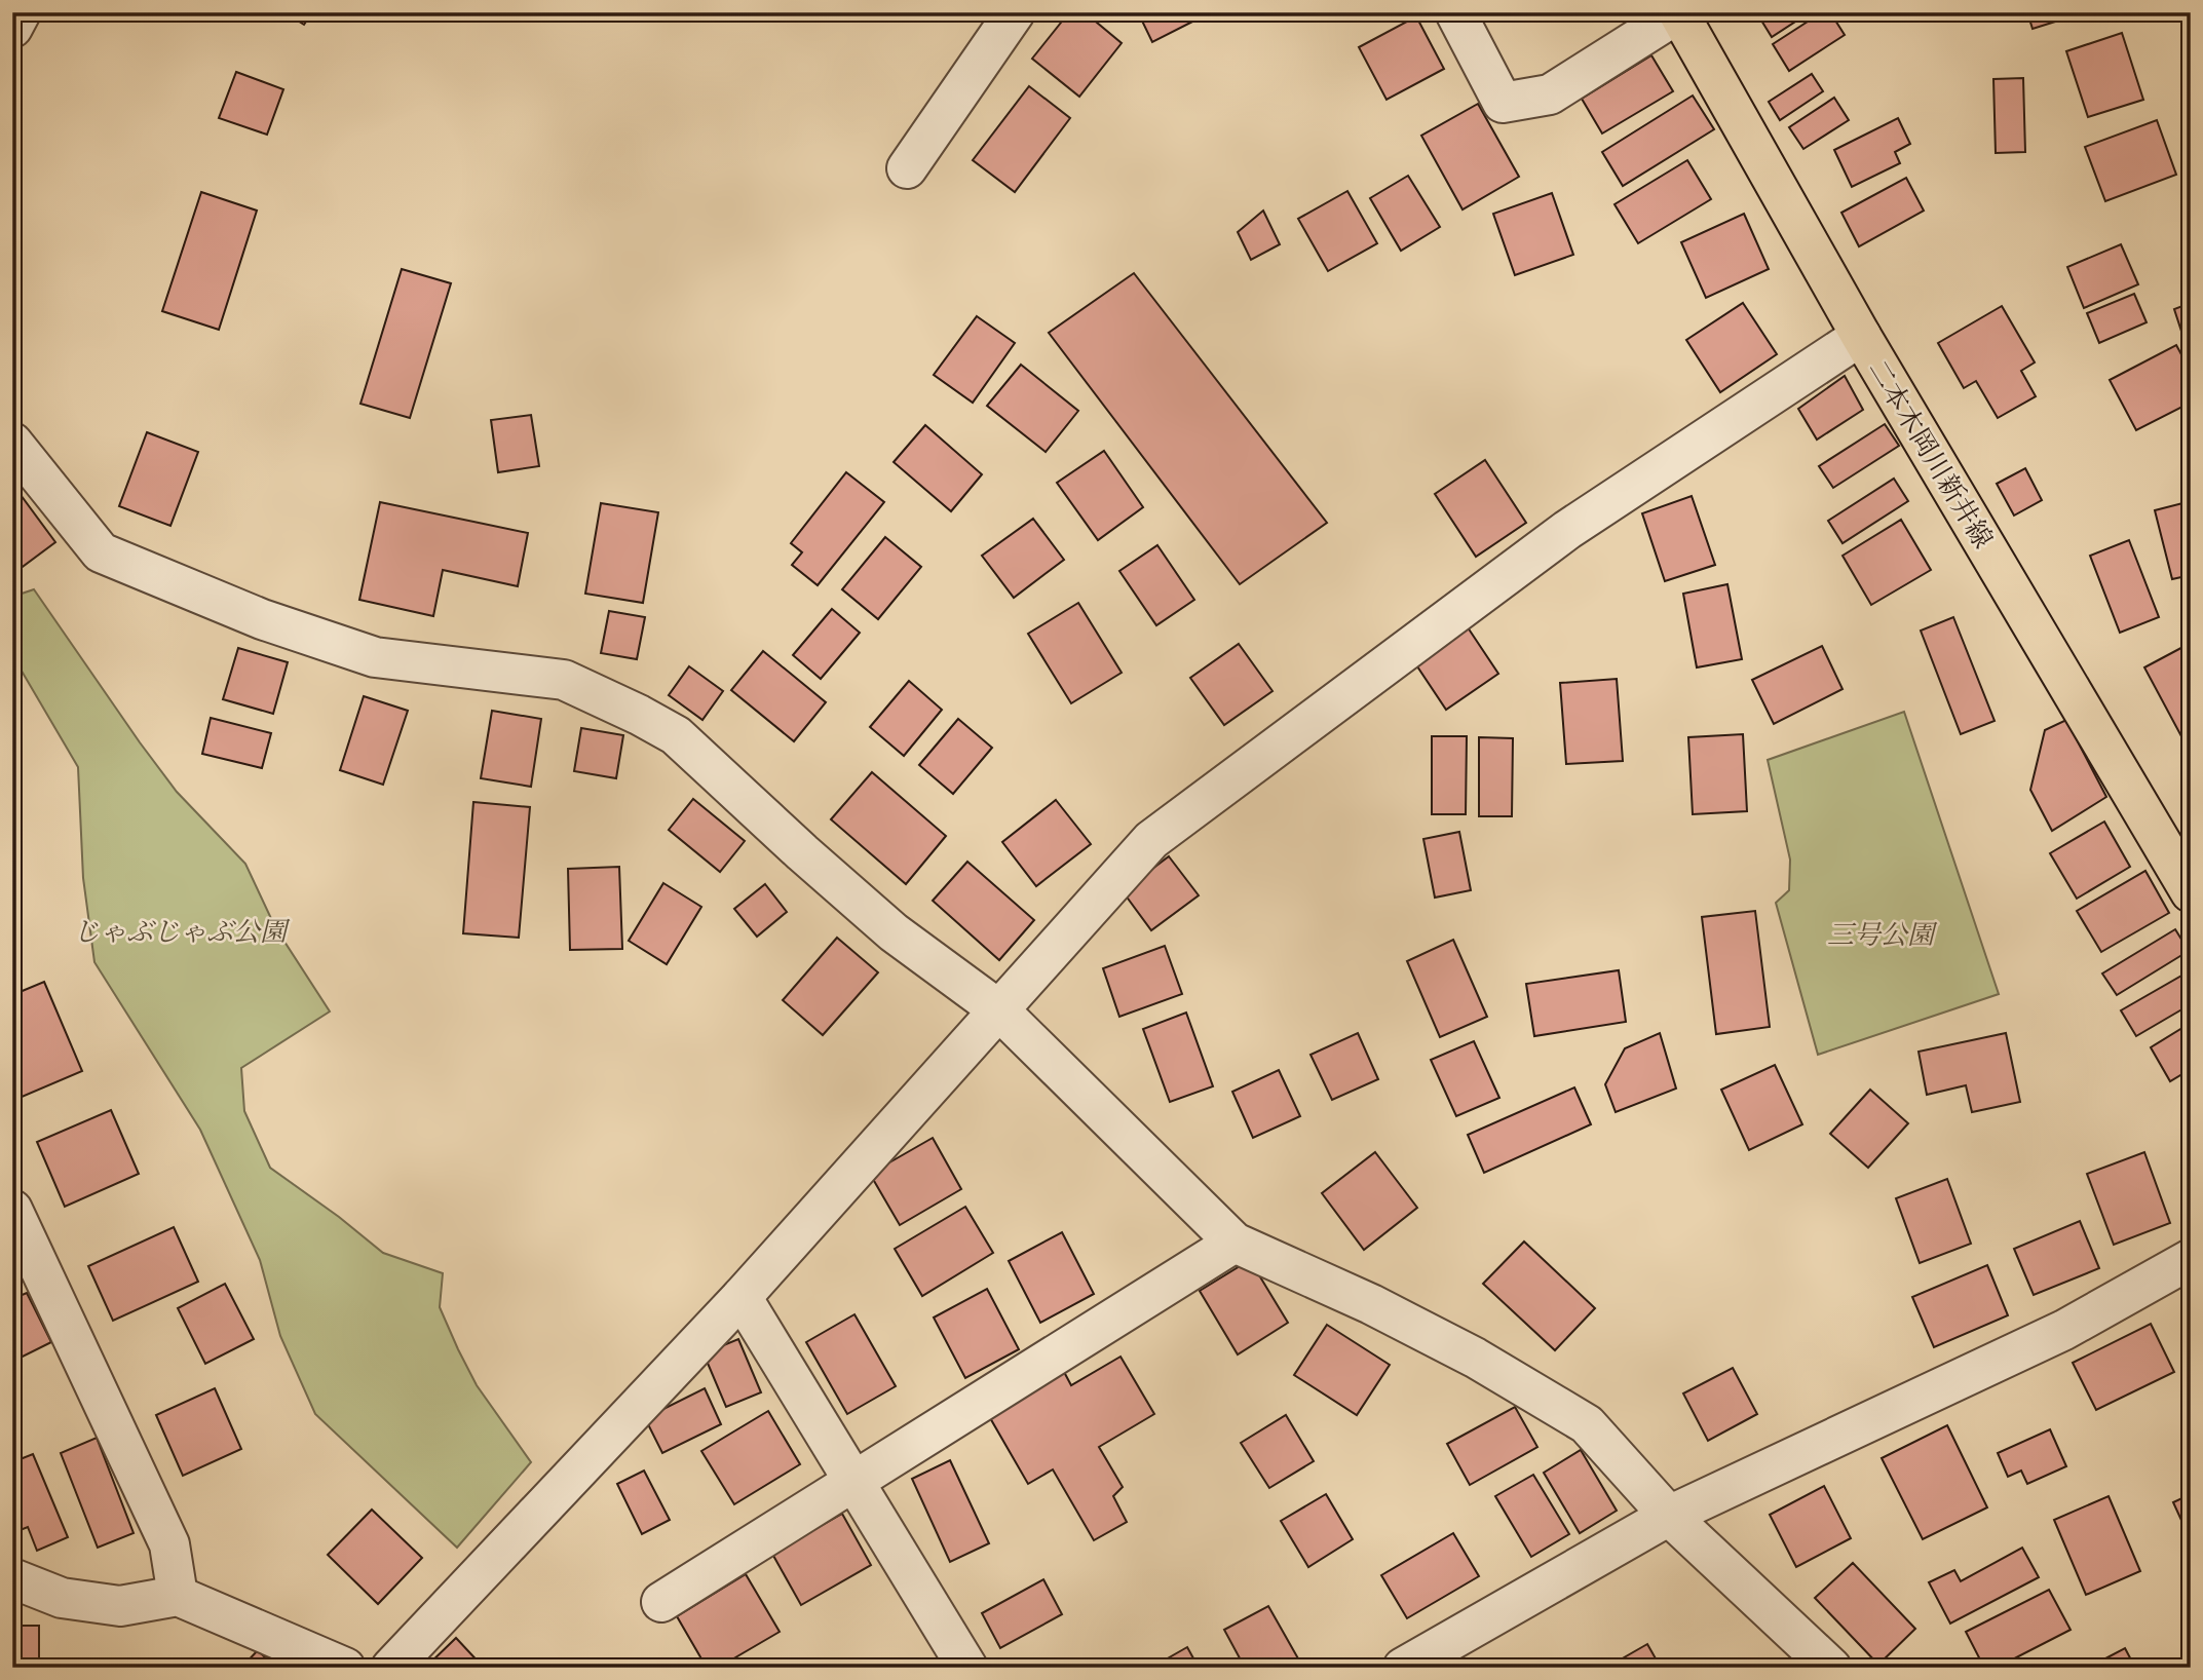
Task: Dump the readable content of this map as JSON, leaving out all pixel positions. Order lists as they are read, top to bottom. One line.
{"streets":{"main road":["二本木岡川新井線"]},"parks":["じゃぶじゃぶ公園","三号公園"]}
